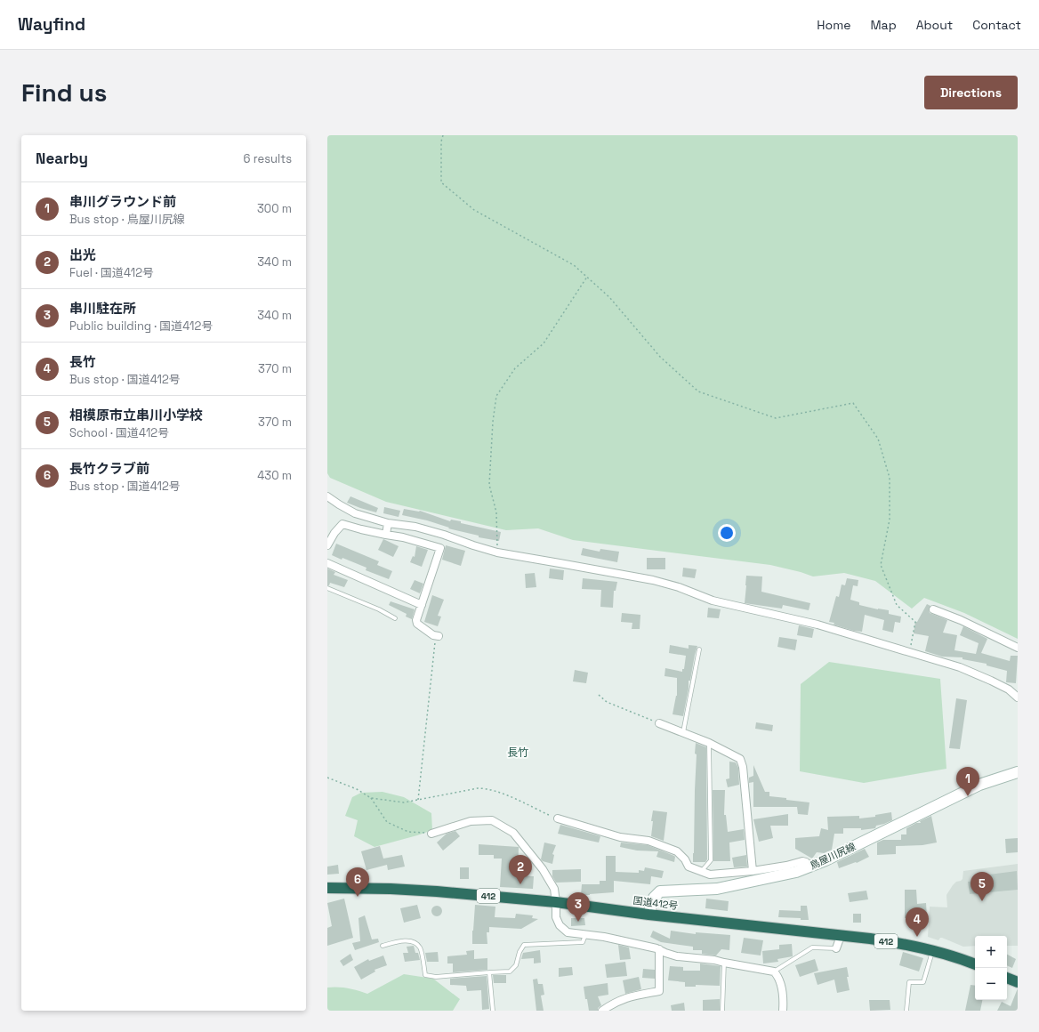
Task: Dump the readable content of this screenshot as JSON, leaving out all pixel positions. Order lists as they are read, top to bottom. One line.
{"streets":{"highway":["412","国道412号"],"main road":["鳥屋川尻線"]},"crossings":[["鳥屋川尻線","国道412号"]],"districts":["長竹"],"page":{"header":"Wayfind","nav":["Home","Map","About","Contact"],"buttons":"Directions","title":"Find us","heading":["Nearby","6 results"],"list":[{"mark":"1","name":"串川グラウンド前","note":"Bus stop · 鳥屋川尻線","value":"300 m"},{"mark":"2","name":"出光","note":"Fuel · 国道412号","value":"340 m"},{"mark":"3","name":"串川駐在所","note":"Public building · 国道412号","value":"340 m"},{"mark":"4","name":"長竹","note":"Bus stop · 国道412号","value":"370 m"},{"mark":"5","name":"相模原市立串川小学校","note":"School · 国道412号","value":"370 m"},{"mark":"6","name":"長竹クラブ前","note":"Bus stop · 国道412号","value":"430 m"}],"pins":["1","2","6","5","3","4"],"map_buttons":["+","−"]}}
